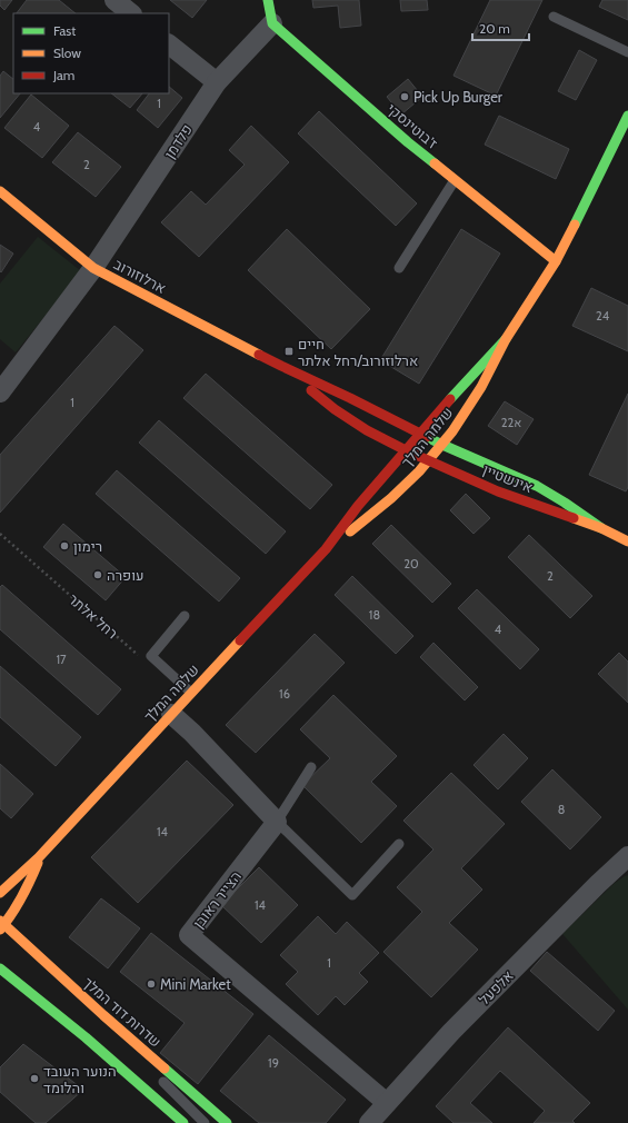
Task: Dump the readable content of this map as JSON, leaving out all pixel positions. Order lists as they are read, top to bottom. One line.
{"streets":{"street":["ז'בוטינסקי","פלדמן","ארלוזורוב","שלמה המלך","אינשטיין","הצייר ראובן","אלפעל","שדרות דוד המלך"],"path":["רחל אלתר"]},"crossings":[["ז'בוטינסקי","פלדמן"],["ז'בוטינסקי","שלמה המלך"],["פלדמן","ארלוזורוב"],["ארלוזורוב","שלמה המלך"],["ארלוזורוב","אינשטיין"],["שלמה המלך","אינשטיין"],["שלמה המלך","שדרות דוד המלך"],["הצייר ראובן","אלפעל"]],"places":{"other":["Pick Up Burger","רימון","עופרה","Mini Market","הנוער העובד והלומד"],"transit":["חיים ארלוזורוב/רחל אלתר"]},"house_numbers":["1","4","2","24","1","22א","20","2","18","4","17","16","8","14","14","1","19"],"legend":["Fast","Slow","Jam"],"scale_bar":"20 m"}
